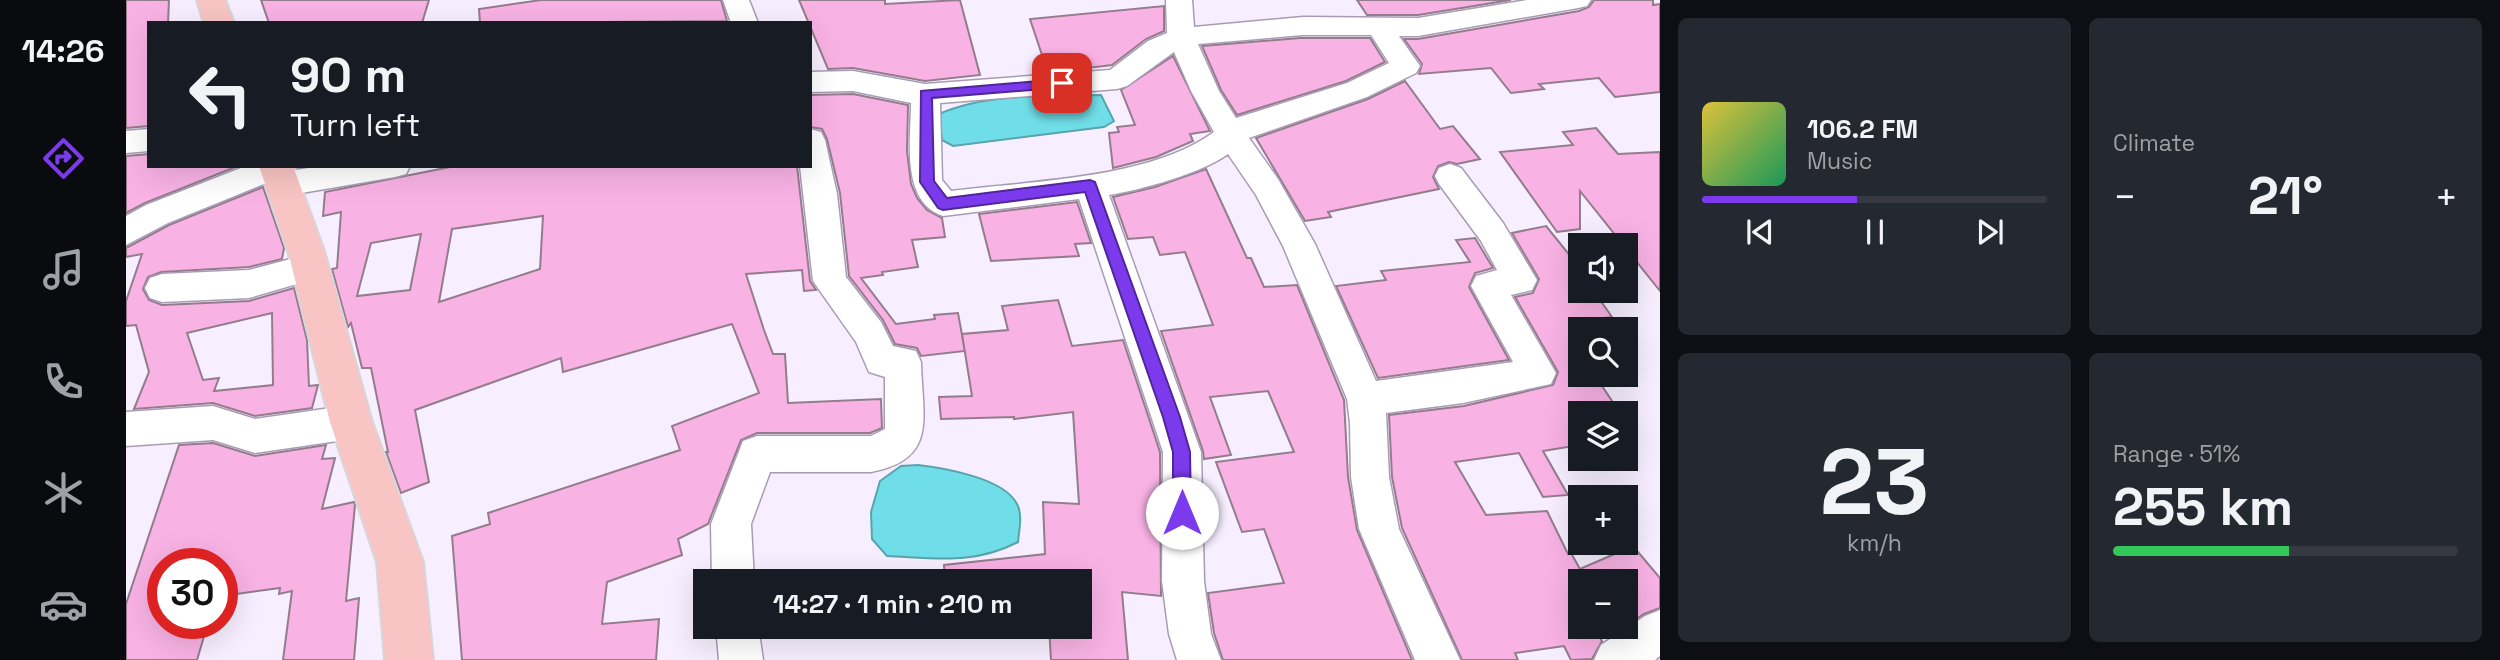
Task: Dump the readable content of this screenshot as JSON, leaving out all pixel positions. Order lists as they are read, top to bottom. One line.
{"page":{"tabs":"14:26","tile":["Climate",["23","km/h"],["Range · 51%","255 km"]],"turn":["90 m","Turn left"],"song":["106.2 FM","Music"],"heat":["−","21°","+"],"map_buttons":["+","−"],"limit":"30","trip":"14:27 · 1 min · 210 m"}}
